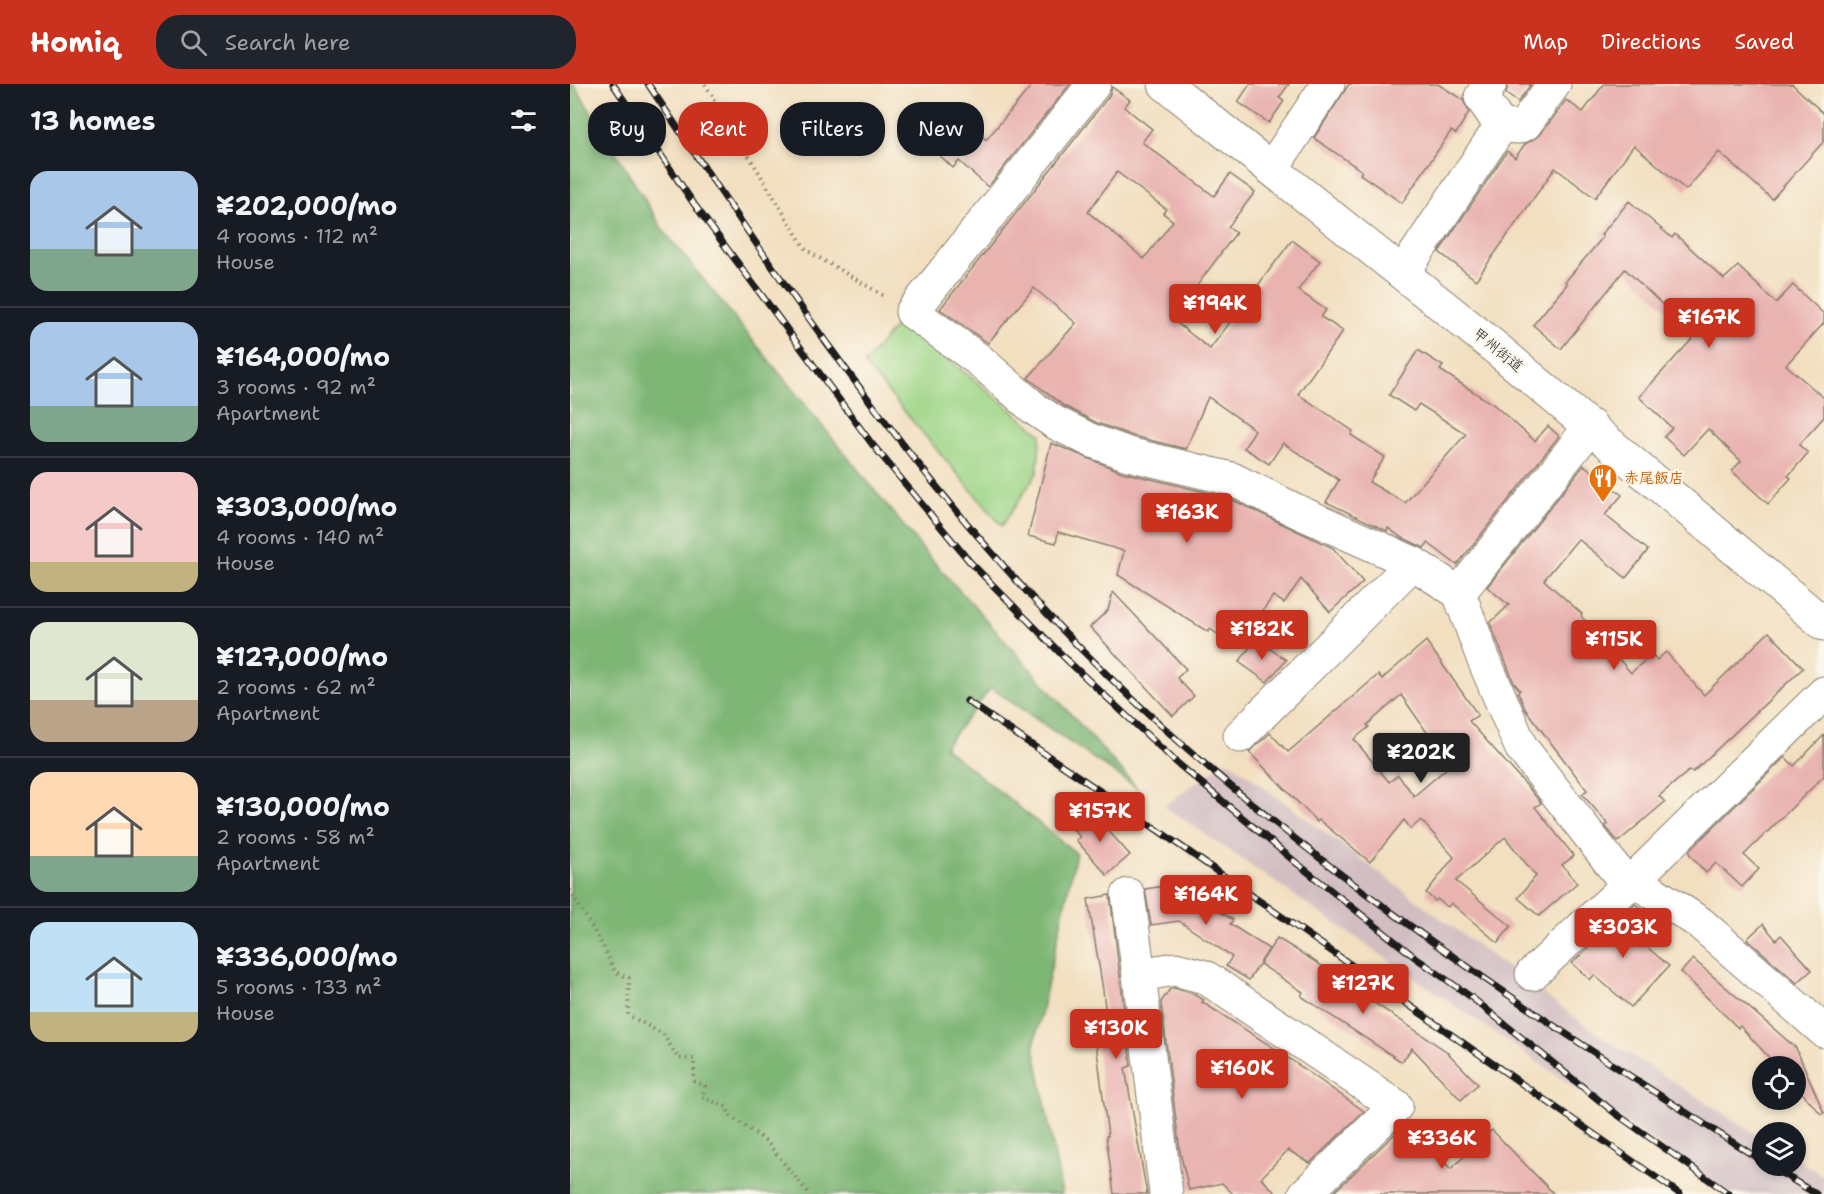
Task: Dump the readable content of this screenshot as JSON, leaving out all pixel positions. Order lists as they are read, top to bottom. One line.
{"streets":{"main road":["甲州街道"]},"places":{"restaurant":["赤尾飯店"]},"page":{"header":"Homiq","search":"Search here","nav":["Map","Directions","Saved"],"heading":"13 homes","chip":["Buy","Rent","Filters","New"],"list":[{"name":"¥202,000/mo","note":"4 rooms · 112 m² · House"},{"name":"¥164,000/mo","note":"3 rooms · 92 m² · Apartment"},{"name":"¥303,000/mo","note":"4 rooms · 140 m² · House"},{"name":"¥127,000/mo","note":"2 rooms · 62 m² · Apartment"},{"name":"¥130,000/mo","note":"2 rooms · 58 m² · Apartment"},{"name":"¥336,000/mo","note":"5 rooms · 133 m² · House"}],"price":["¥194K","¥167K","¥163K","¥182K","¥115K","¥202K","¥157K","¥164K","¥303K","¥127K","¥130K","¥160K","¥336K"]}}
